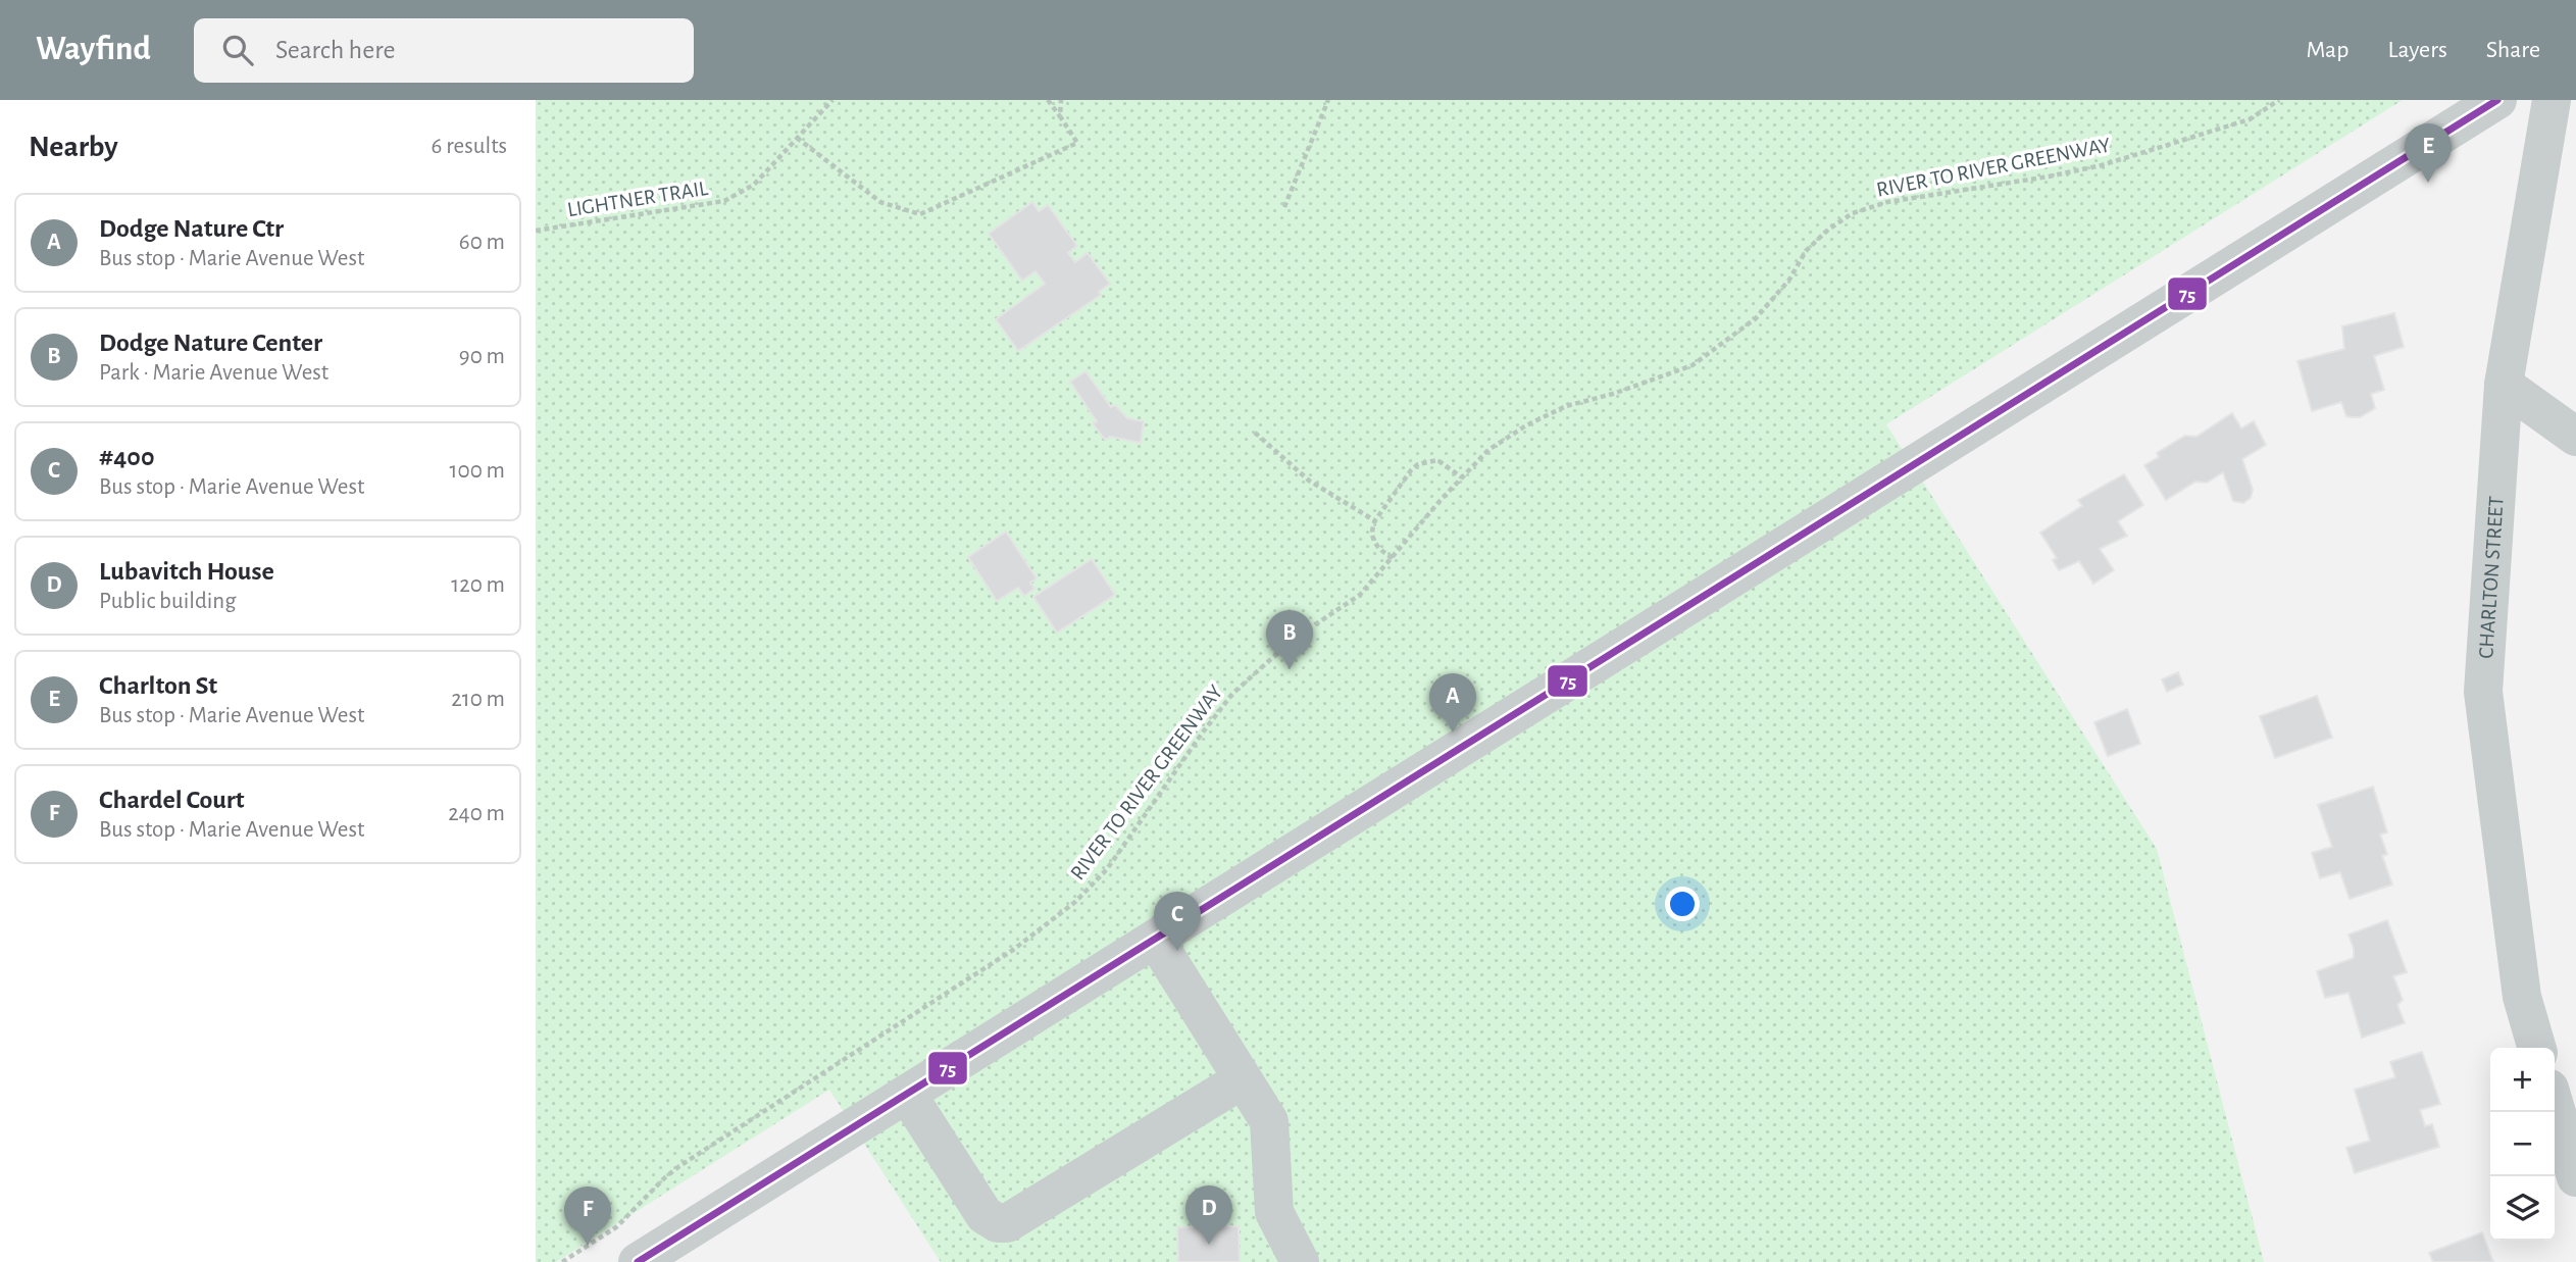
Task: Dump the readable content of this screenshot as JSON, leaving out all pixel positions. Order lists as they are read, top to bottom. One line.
{"streets":{"street":["CHARLTON STREET"],"path":["RIVER TO RIVER GREENWAY","LIGHTNER TRAIL"]},"lines":["transit line 75"],"page":{"header":"Wayfind","search":"Search here","nav":["Map","Layers","Share"],"heading":["Nearby","6 results"],"pins":["E","B","A","C","D","F"],"list":[{"mark":"A","name":"Dodge Nature Ctr","note":"Bus stop · Marie Avenue West","value":"60 m"},{"mark":"B","name":"Dodge Nature Center","note":"Park · Marie Avenue West","value":"90 m"},{"mark":"C","name":"#400","note":"Bus stop · Marie Avenue West","value":"100 m"},{"mark":"D","name":"Lubavitch House","note":"Public building","value":"120 m"},{"mark":"E","name":"Charlton St","note":"Bus stop · Marie Avenue West","value":"210 m"},{"mark":"F","name":"Chardel Court","note":"Bus stop · Marie Avenue West","value":"240 m"}],"map_buttons":["+","−"]}}
